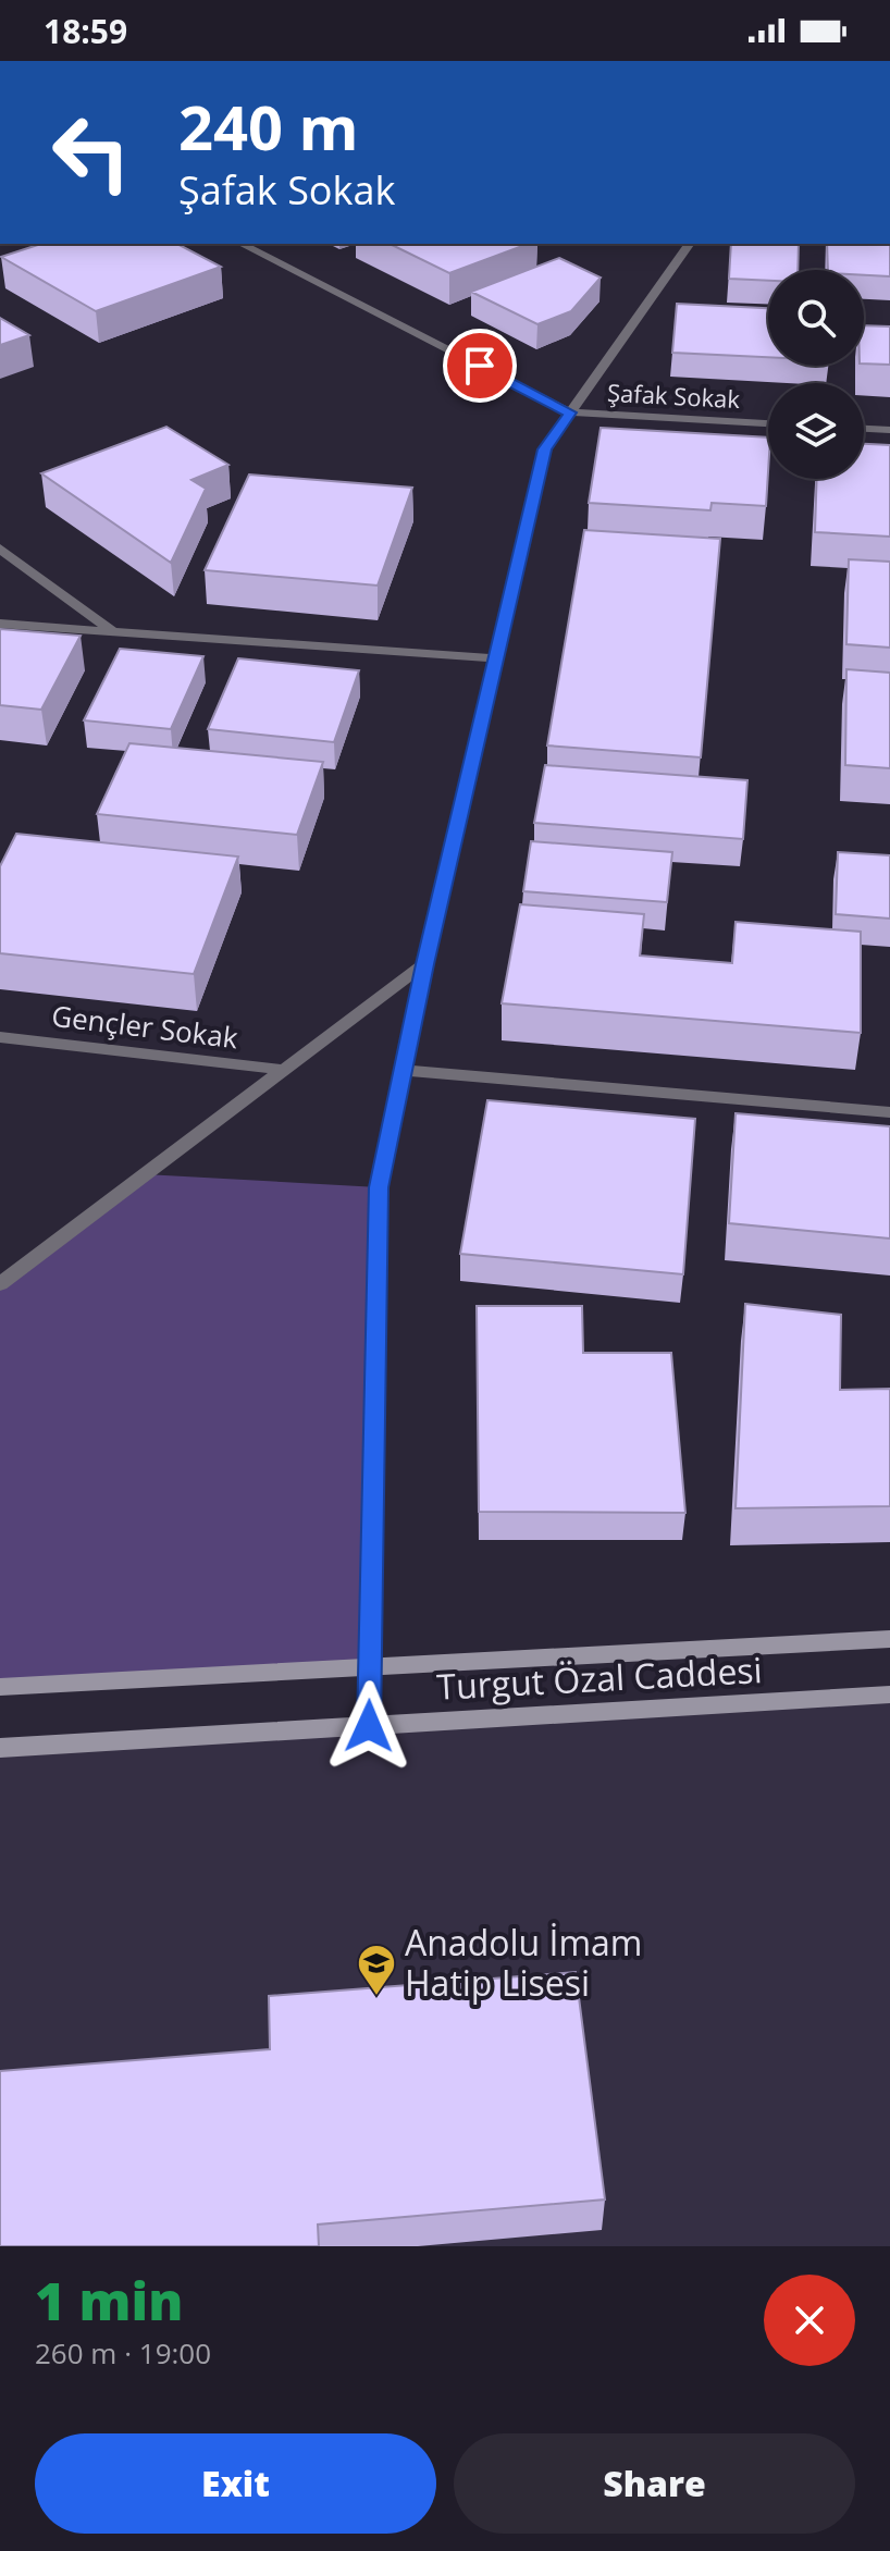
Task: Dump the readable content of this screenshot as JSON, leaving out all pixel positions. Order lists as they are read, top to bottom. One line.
{"streets":{"street":["Şafak Sokak","Gençler Sokak","Turgut Özal Caddesi"]},"places":{"school or university":["Anadolu İmam Hatip Lisesi"]},"page":{"status":"18:59","turn":["240 m","Şafak Sokak"],"heading":["1 min","260 m · 19:00"],"buttons":["Exit","Share"]}}
